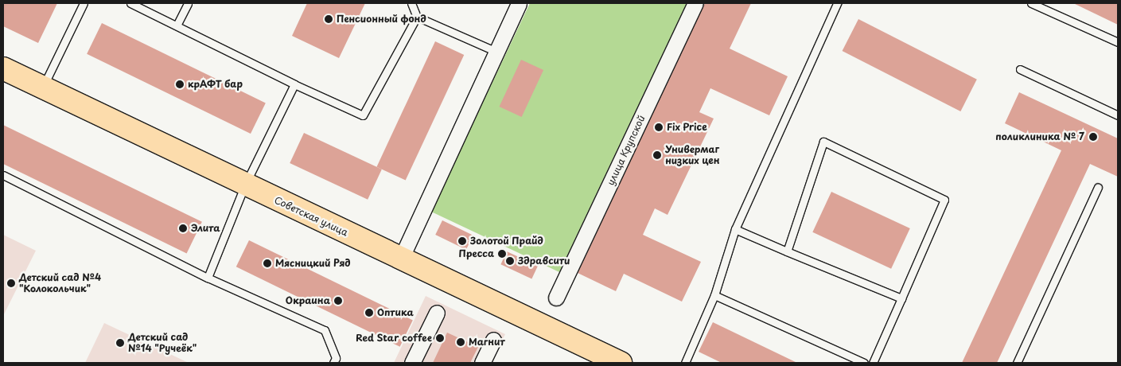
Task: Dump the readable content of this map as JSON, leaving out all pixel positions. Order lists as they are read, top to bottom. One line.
{"streets":{"main road":["Советская улица"],"street":["улица Крупской"]},"places":["Пенсионный фонд","крАФТ бар","Fix Price","поликлиника № 7","Универмаг низких цен","Элита","Золотой Прайд","Пресса","Здравсити","Мясницкий Ряд","Детский сад №4 \"Колокольчик\"","Окраина","Оптика","Red Star coffee","Магнит","Детский сад №14 \"Ручеёк\""]}
